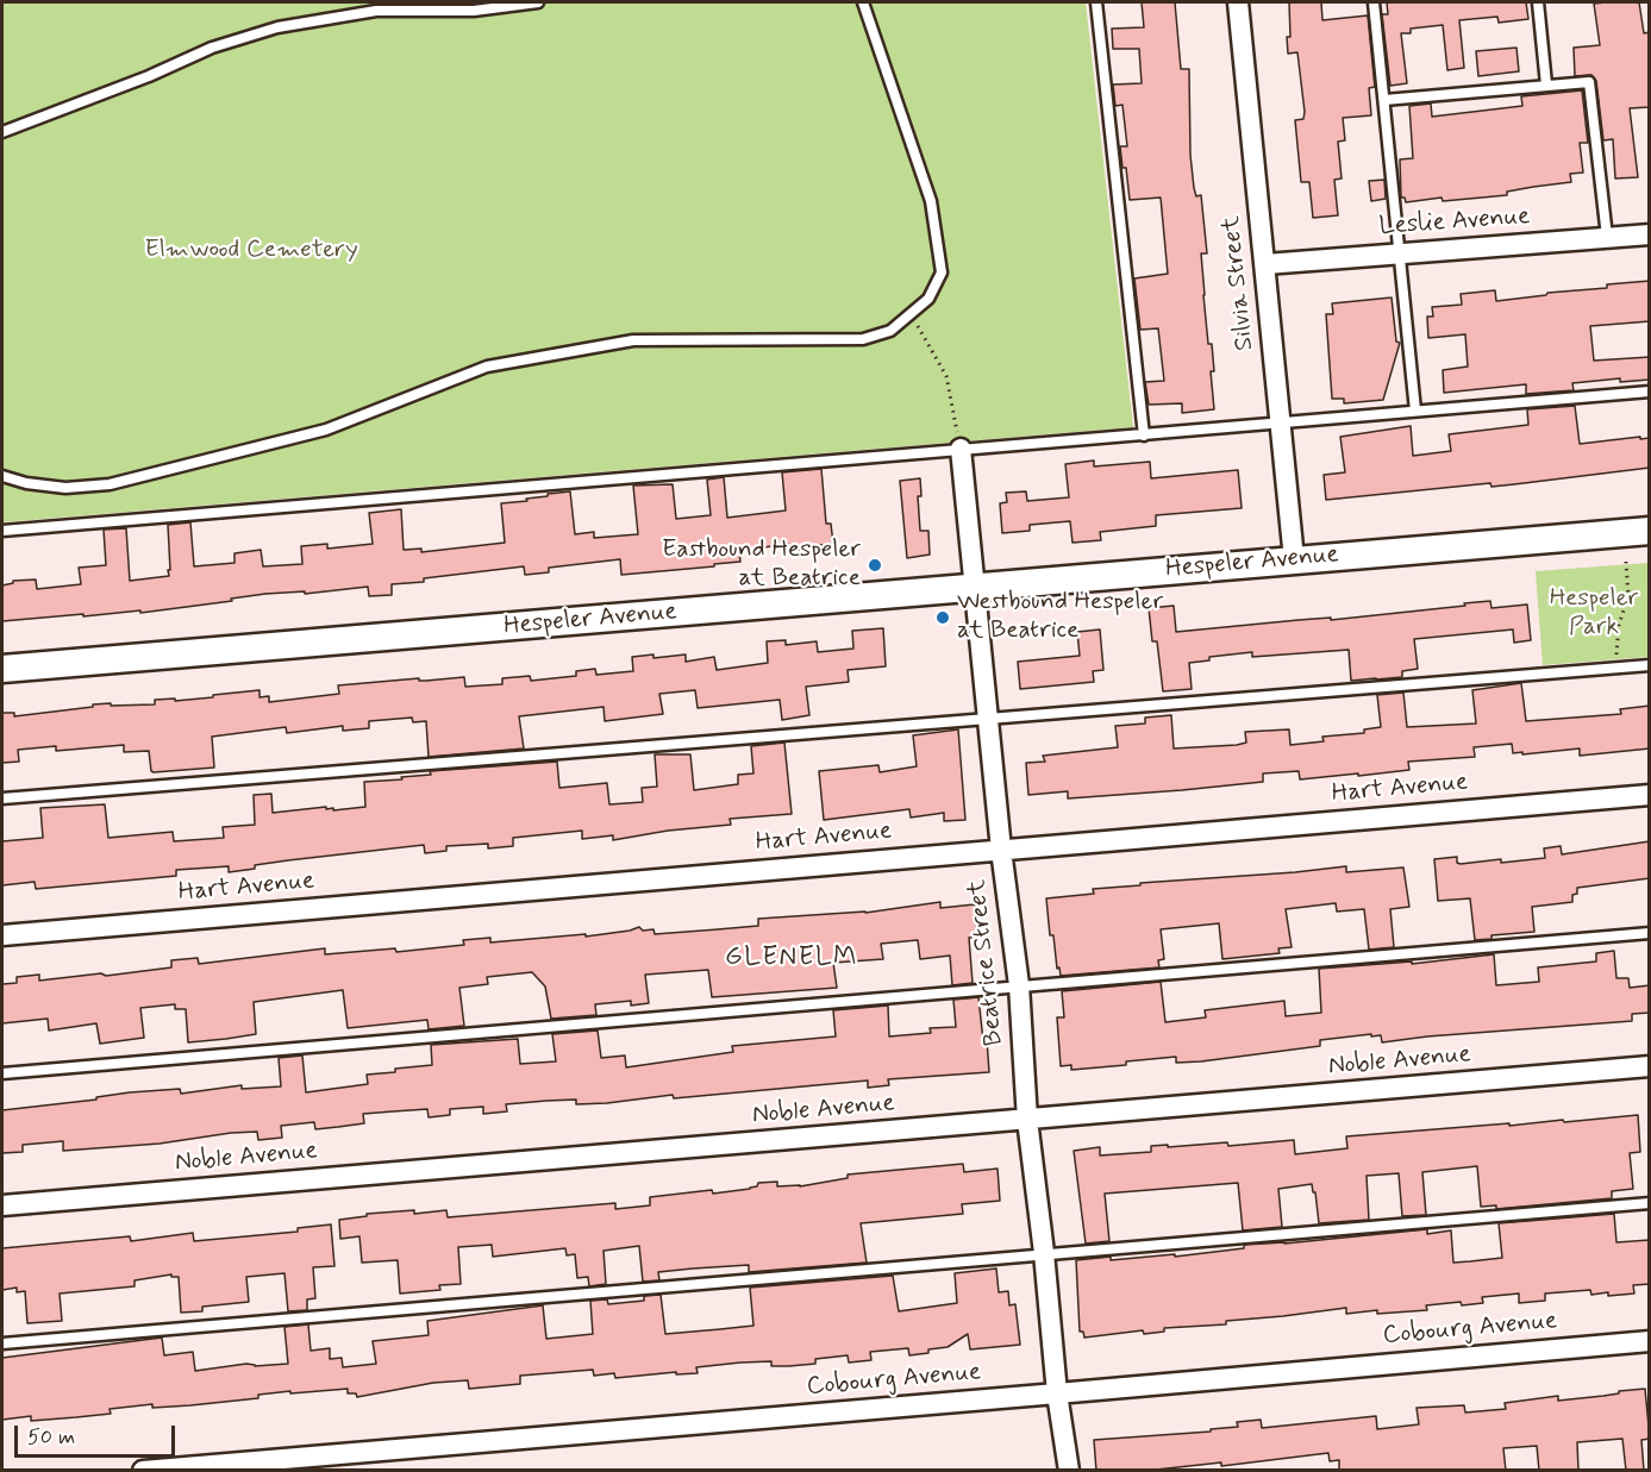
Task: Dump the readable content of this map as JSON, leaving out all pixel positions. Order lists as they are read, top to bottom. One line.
{"streets":{"main road":["Hespeler Avenue"],"street":["Leslie Avenue","Silvia Street","Hart Avenue","Beatrice Street","Noble Avenue","Cobourg Avenue"]},"crossings":[["Leslie Avenue","Silvia Street"],["Silvia Street","Hespeler Avenue"],["Hespeler Avenue","Beatrice Street"],["Hart Avenue","Beatrice Street"],["Beatrice Street","Noble Avenue"],["Beatrice Street","Cobourg Avenue"]],"districts":["GLENELM"],"parks":["Elmwood Cemetery","Hespeler Park"],"places":["Eastbound Hespeler at Beatrice","Westbound Hespeler at Beatrice"],"scale_bar":"50 m"}
